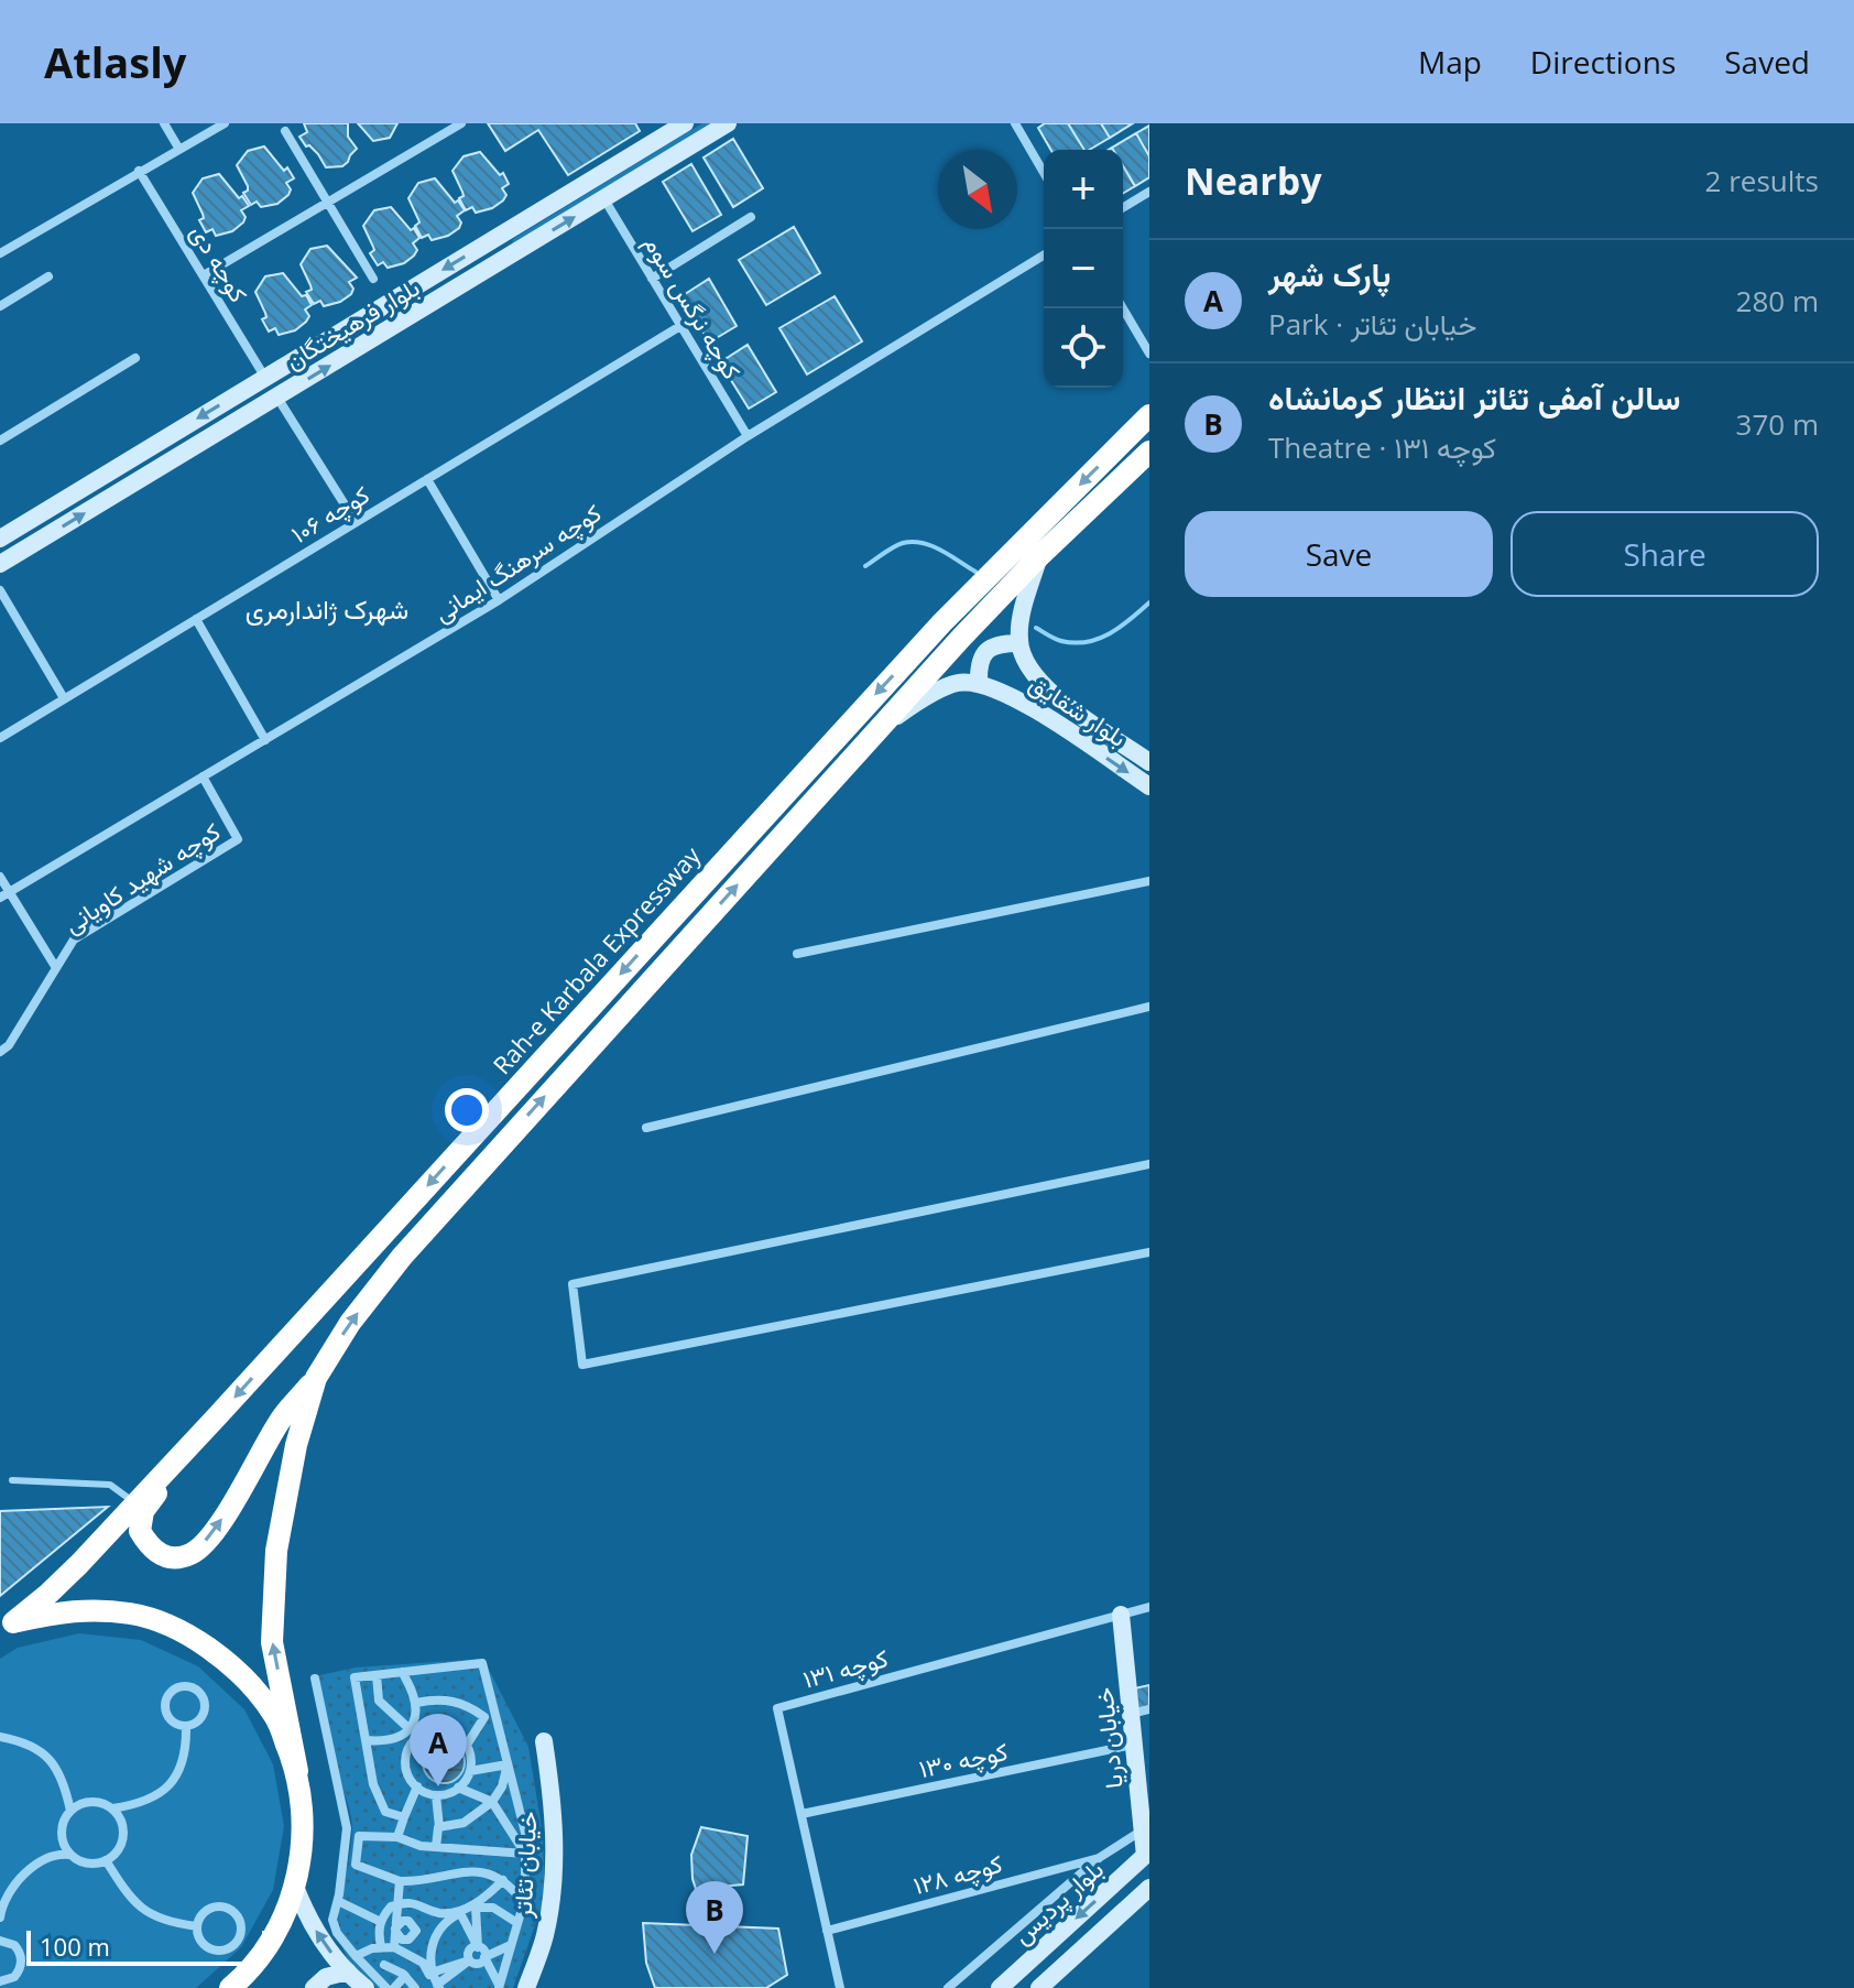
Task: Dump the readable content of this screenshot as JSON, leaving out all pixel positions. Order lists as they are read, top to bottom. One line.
{"streets":{"highway":["Rah-e Karbala Expressway"],"main road":["بلوار فرهیختگان","بلوار شقایق","خیابان دریا","خیابان تئاتر","بلوار پردیس"],"street":["کوچه دی","کوچه نرگس سوم","کوچه ۱۰۶","کوچه سرهنگ ایمانی","کوچه شهید کاویانی","کوچه ۱۳۱","کوچه ۱۳۰","کوچه ۱۲۸"]},"crossings":[["کوچه دی","بلوار فرهیختگان"],["کوچه نرگس سوم","بلوار فرهیختگان"],["کوچه نرگس سوم","کوچه ۱۰۶"],["کوچه نرگس سوم","کوچه سرهنگ ایمانی"],["کوچه سرهنگ ایمانی","کوچه شهید کاویانی"],["کوچه ۱۳۱","خیابان دریا"],["کوچه ۱۳۱","کوچه ۱۳۰"],["کوچه ۱۳۱","کوچه ۱۲۸"],["خیابان دریا","کوچه ۱۳۰"],["خیابان دریا","بلوار پردیس"]],"districts":["شهرک ژاندارمری"],"scale_bar":"100 m","north":"bottom right","page":{"header":"Atlasly","nav":["Map","Directions","Saved"],"heading":["Nearby","2 results"],"map_buttons":["+","−"],"list":[{"mark":"A","name":"پارک شهر","note":"Park · خیابان تئاتر","value":"280 m"},{"mark":"B","name":"سالن آمفی تئاتر انتظار کرمانشاه","note":"Theatre · کوچه ۱۳۱","value":"370 m"}],"buttons":["Save","Share"],"pins":["A","B"],"scale":"100 m"}}
